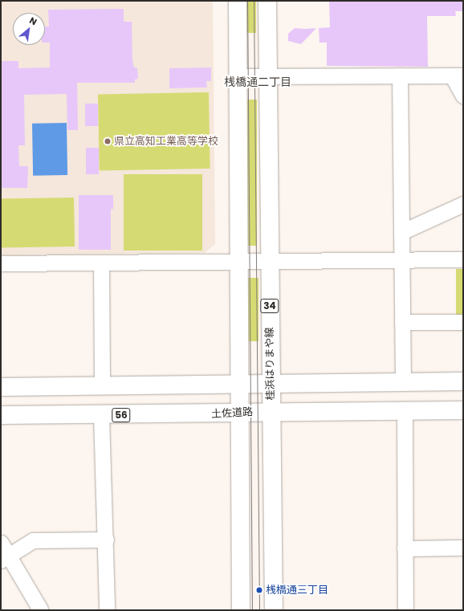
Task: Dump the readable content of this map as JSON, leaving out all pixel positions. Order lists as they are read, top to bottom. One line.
{"streets":{"main road":["34","桂浜はりまや線","土佐道路","56"]},"crossings":[["桂浜はりまや線","土佐道路"]],"districts":["桟橋通二丁目"],"places":["県立高知工業高等学校","桟橋通三丁目"],"north":"top right"}
